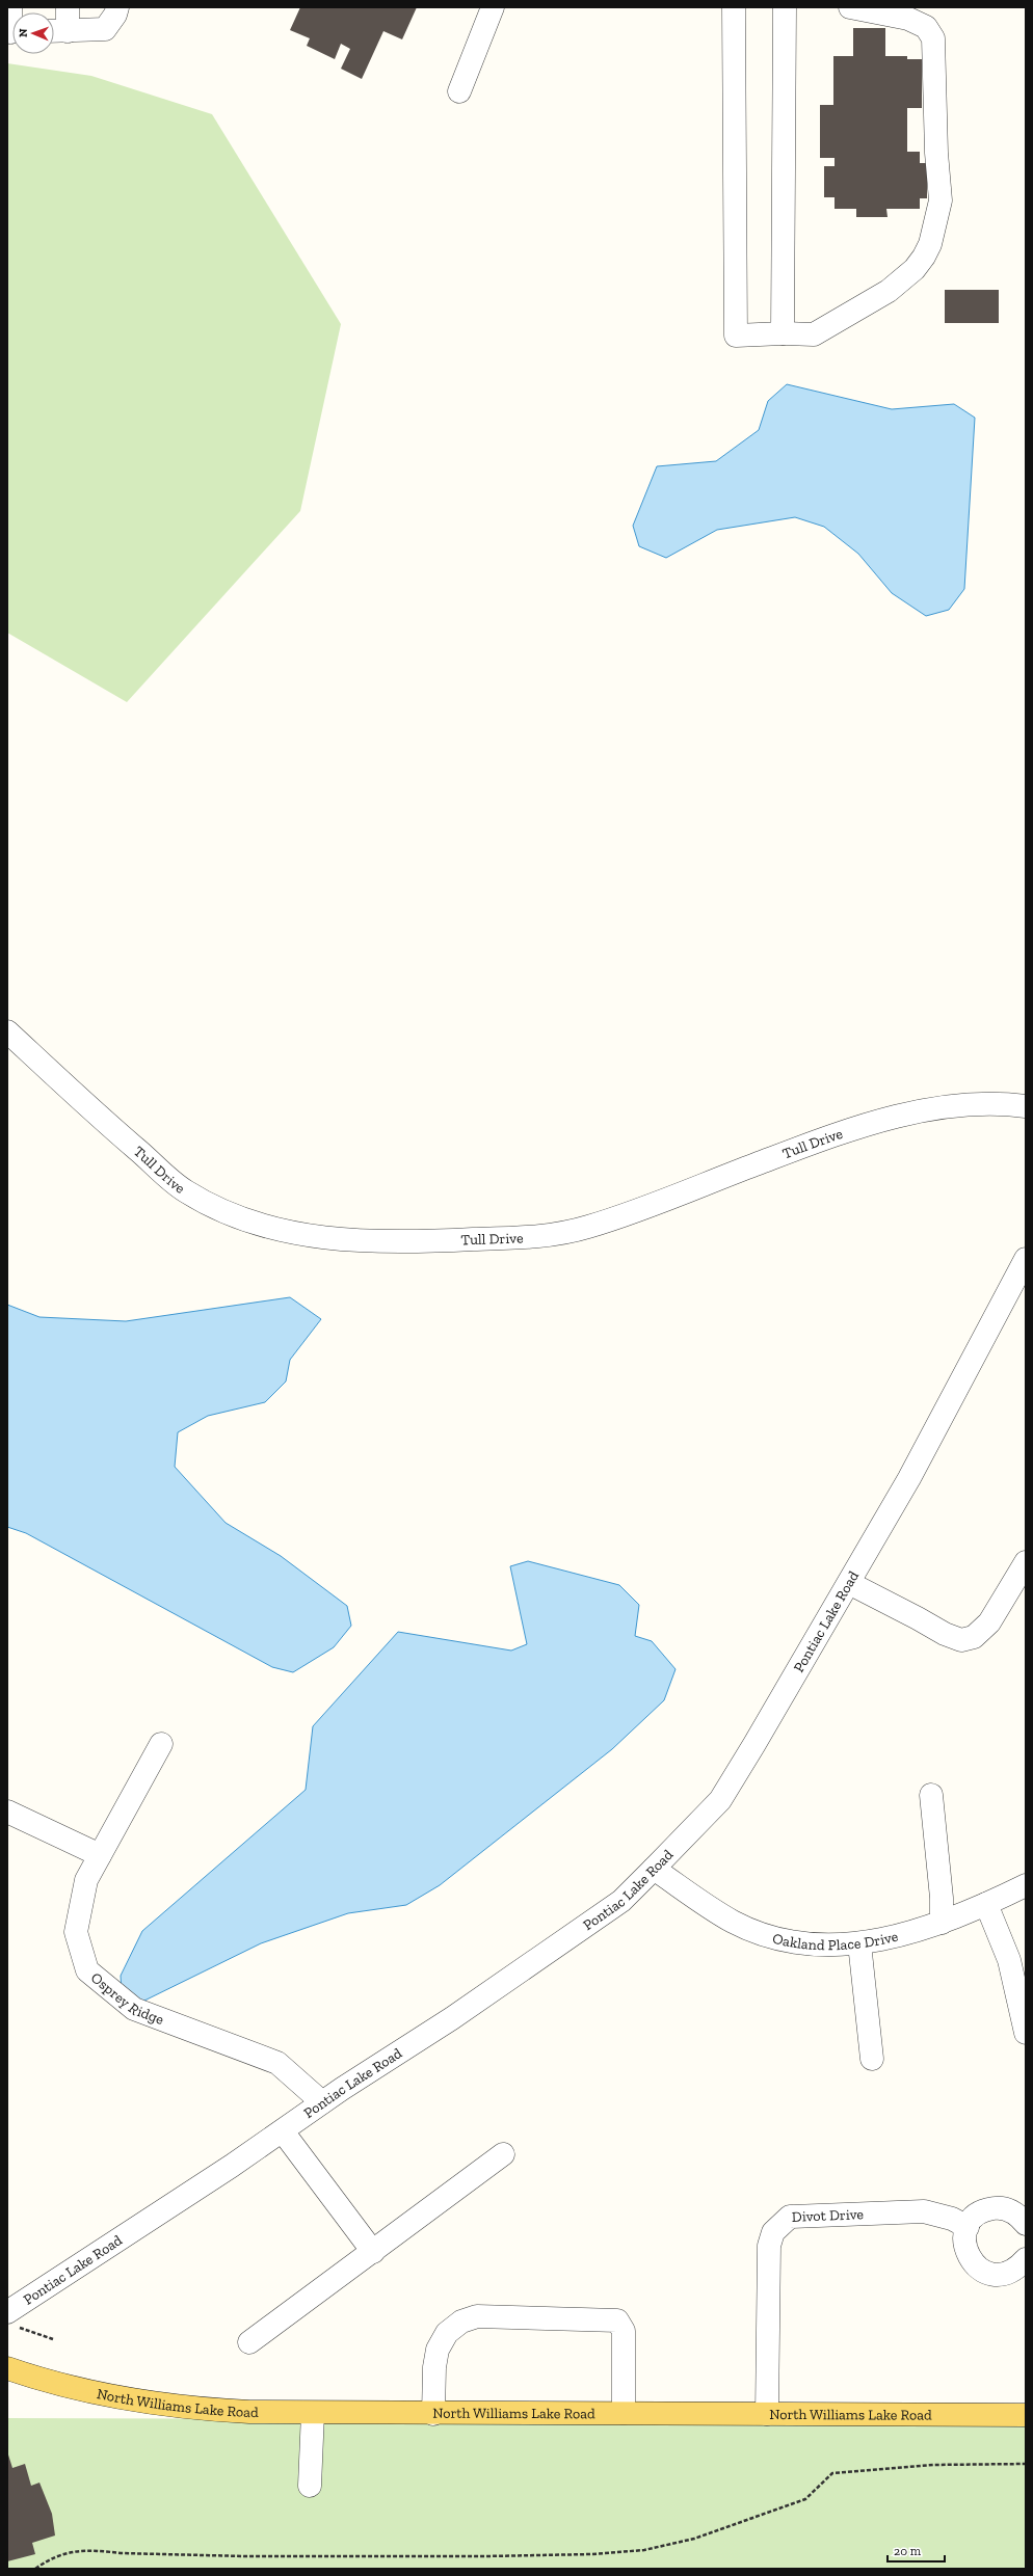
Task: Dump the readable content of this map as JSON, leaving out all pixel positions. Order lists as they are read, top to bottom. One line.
{"streets":{"main road":["North Williams Lake Road"],"street":["Tull Drive","Pontiac Lake Road","Oakland Place Drive","Osprey Ridge","Divot Drive"]},"crossings":[["Pontiac Lake Road","Oakland Place Drive"],["Pontiac Lake Road","Osprey Ridge"],["Divot Drive","North Williams Lake Road"]],"scale_bar":"20 m","north":"left"}
